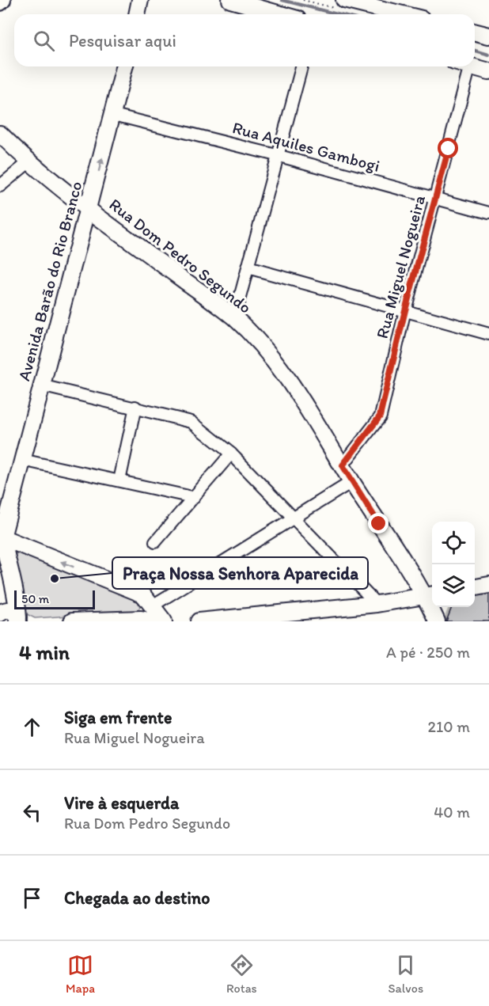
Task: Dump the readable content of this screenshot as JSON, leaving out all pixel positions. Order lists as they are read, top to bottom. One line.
{"streets":{"street":["Rua Aquiles Gambogi","Rua Dom Pedro Segundo","Rua Miguel Nogueira","Avenida Barão do Rio Branco"]},"crossings":[["Rua Aquiles Gambogi","Rua Miguel Nogueira"],["Rua Aquiles Gambogi","Avenida Barão do Rio Branco"],["Rua Dom Pedro Segundo","Rua Miguel Nogueira"],["Rua Dom Pedro Segundo","Avenida Barão do Rio Branco"]],"places":["Praça Nossa Senhora Aparecida"],"scale_bar":"50 m","page":{"search":"Pesquisar aqui","scale":"50 m","heading":["4 min","A pé · 250 m"],"list":[["Siga em frente","Rua Miguel Nogueira","210 m"],["Vire à esquerda","Rua Dom Pedro Segundo","40 m"],"Chegada ao destino"],"nav":["Mapa","Rotas","Salvos"]}}
